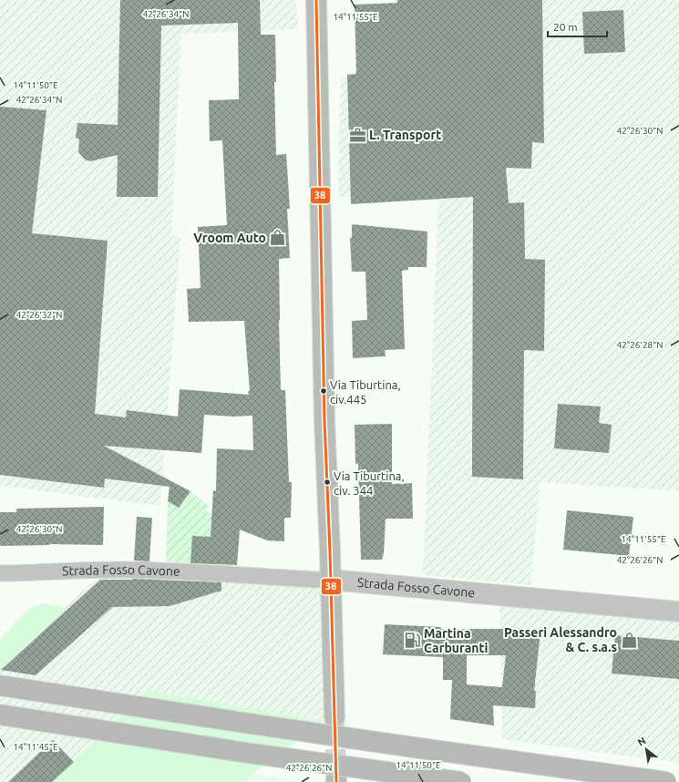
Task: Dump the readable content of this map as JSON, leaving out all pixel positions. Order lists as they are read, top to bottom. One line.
{"streets":{"street":["Strada Fosso Cavone"]},"places":{"office":["L. Transport"],"shop":["Vroom Auto","Passeri Alessandro & C. s.a.s"],"other":["Via Tiburtina, civ.445","Via Tiburtina, civ. 344"],"fuel station":["Martina Carburanti"]},"lines":["transit line 38"],"scale_bar":"20 m","north":"top left","coordinates":["42°26'34\"N","14°11'55\"E","14°11'50\"E","42°26'30\"N","42°26'32\"N","42°26'28\"N","42°26'26\"N","14°11'45\"E"]}
